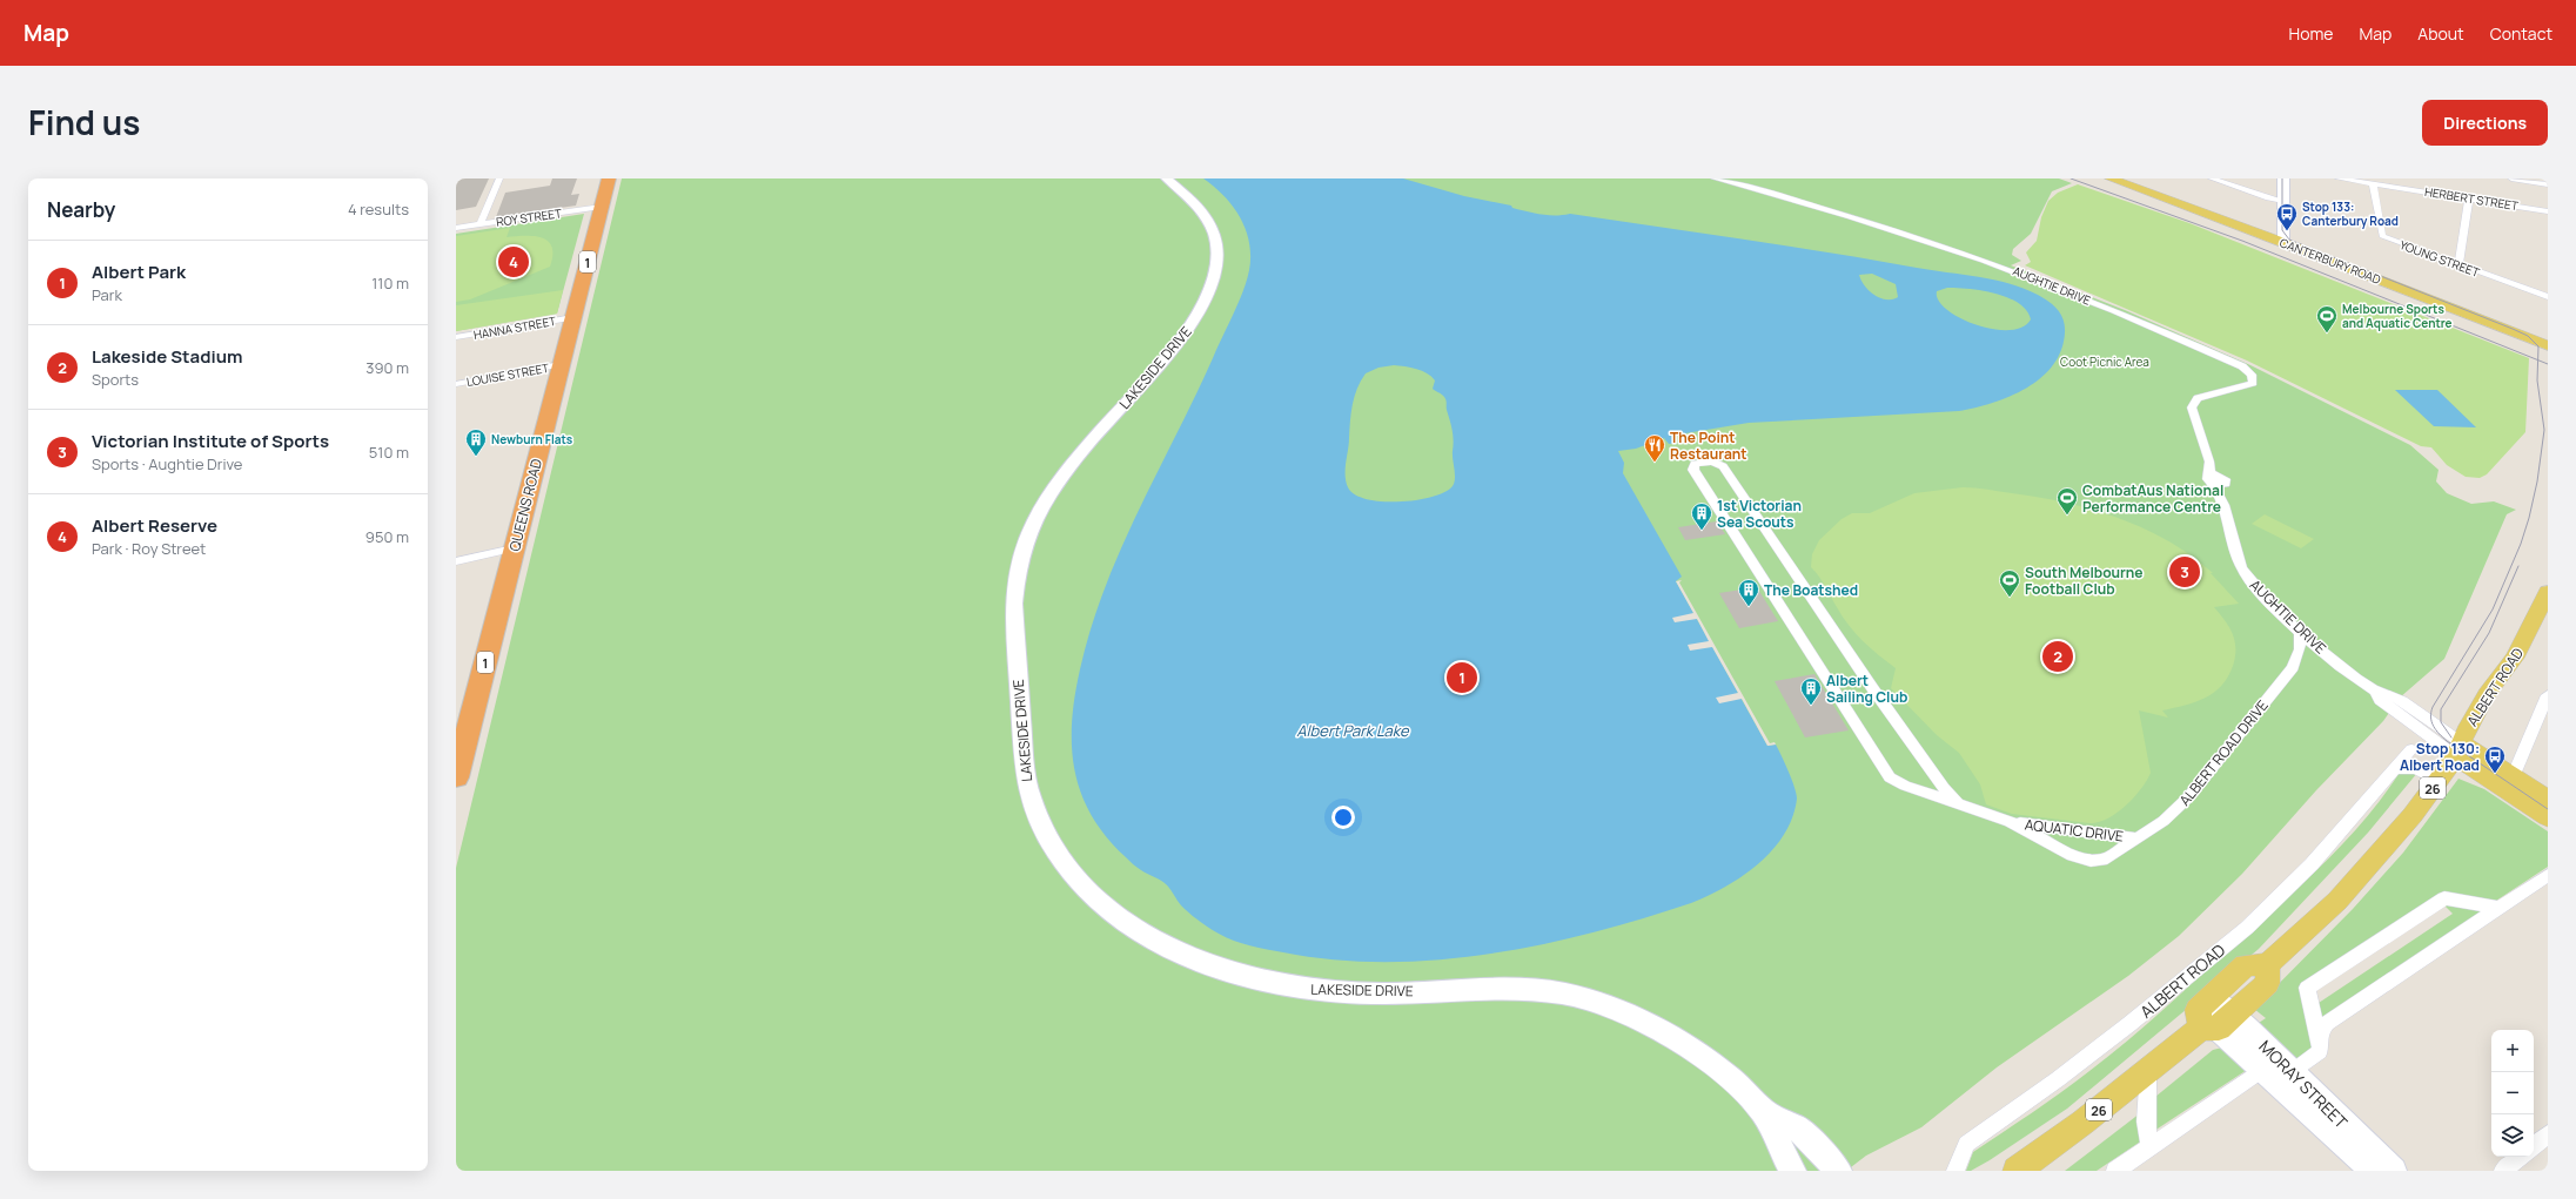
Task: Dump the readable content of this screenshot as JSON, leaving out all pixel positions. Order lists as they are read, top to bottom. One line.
{"streets":{"highway":["1","QUEENS ROAD"],"main road":["CANTERBURY ROAD","ALBERT ROAD","26"],"street":["HERBERT STREET","ROY STREET","YOUNG STREET","AUGHTIE DRIVE","HANNA STREET","LAKESIDE DRIVE","LOUISE STREET","ALBERT ROAD DRIVE","AQUATIC DRIVE","MORAY STREET"]},"crossings":[["HERBERT STREET","YOUNG STREET"],["ROY STREET","QUEENS ROAD"],["AUGHTIE DRIVE","ALBERT ROAD"],["AUGHTIE DRIVE","ALBERT ROAD DRIVE"],["HANNA STREET","QUEENS ROAD"],["LOUISE STREET","QUEENS ROAD"],["ALBERT ROAD","MORAY STREET"],["ALBERT ROAD DRIVE","AQUATIC DRIVE"]],"water":["Albert Park Lake"],"parks":["Coot Picnic Area"],"places":{"bus stop":["Stop 133: Canterbury Road","Stop 130: Albert Road"],"sports":["Melbourne Sports and Aquatic Centre","CombatAus National Performance Centre","South Melbourne Football Club"],"building":["Newburn Flats","1st Victorian Sea Scouts","The Boatshed","Albert Sailing Club"],"restaurant":["The Point Restaurant"]},"page":{"header":"Map","nav":["Home","Map","About","Contact"],"title":"Find us","buttons":"Directions","heading":["Nearby","4 results"],"list":[{"mark":"1","name":"Albert Park","note":"Park","value":"110 m"},{"mark":"2","name":"Lakeside Stadium","note":"Sports","value":"390 m"},{"mark":"3","name":"Victorian Institute of Sports","note":"Sports · Aughtie Drive","value":"510 m"},{"mark":"4","name":"Albert Reserve","note":"Park · Roy Street","value":"950 m"}],"pins":["4","3","2","1"],"map_buttons":["+","−"]}}
